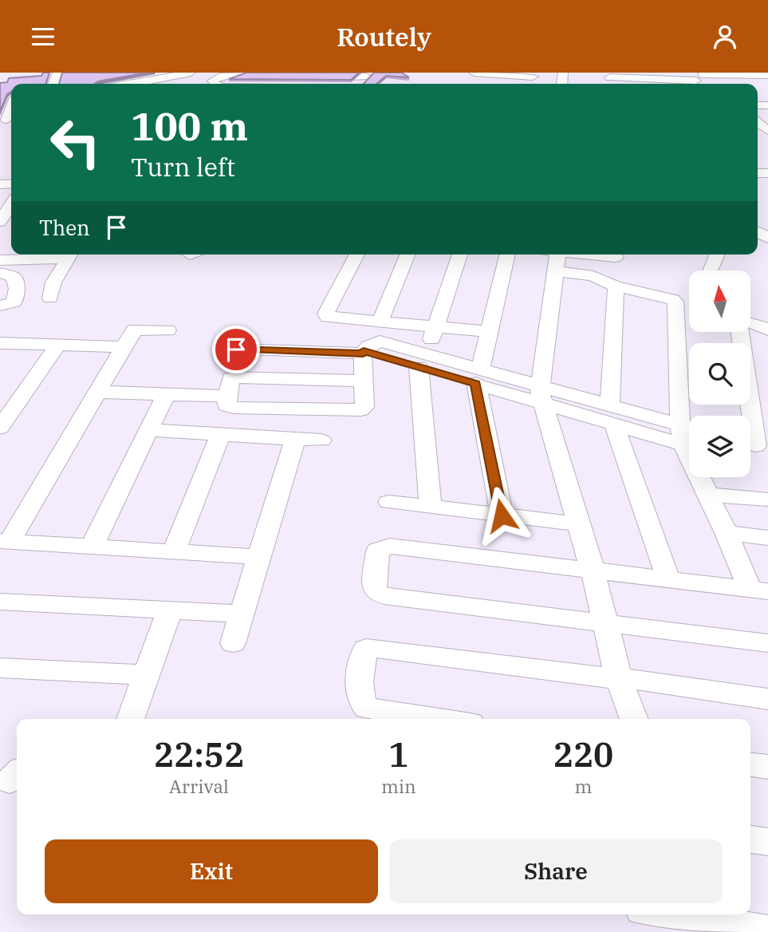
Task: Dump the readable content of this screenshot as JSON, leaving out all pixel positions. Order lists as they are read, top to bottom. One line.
{"north":"top","page":{"header":"Routely","turn":["100 m","Turn left"],"then":"Then","eta":["22:52","Arrival","1","min","220","m"],"buttons":["Exit","Share"]}}
